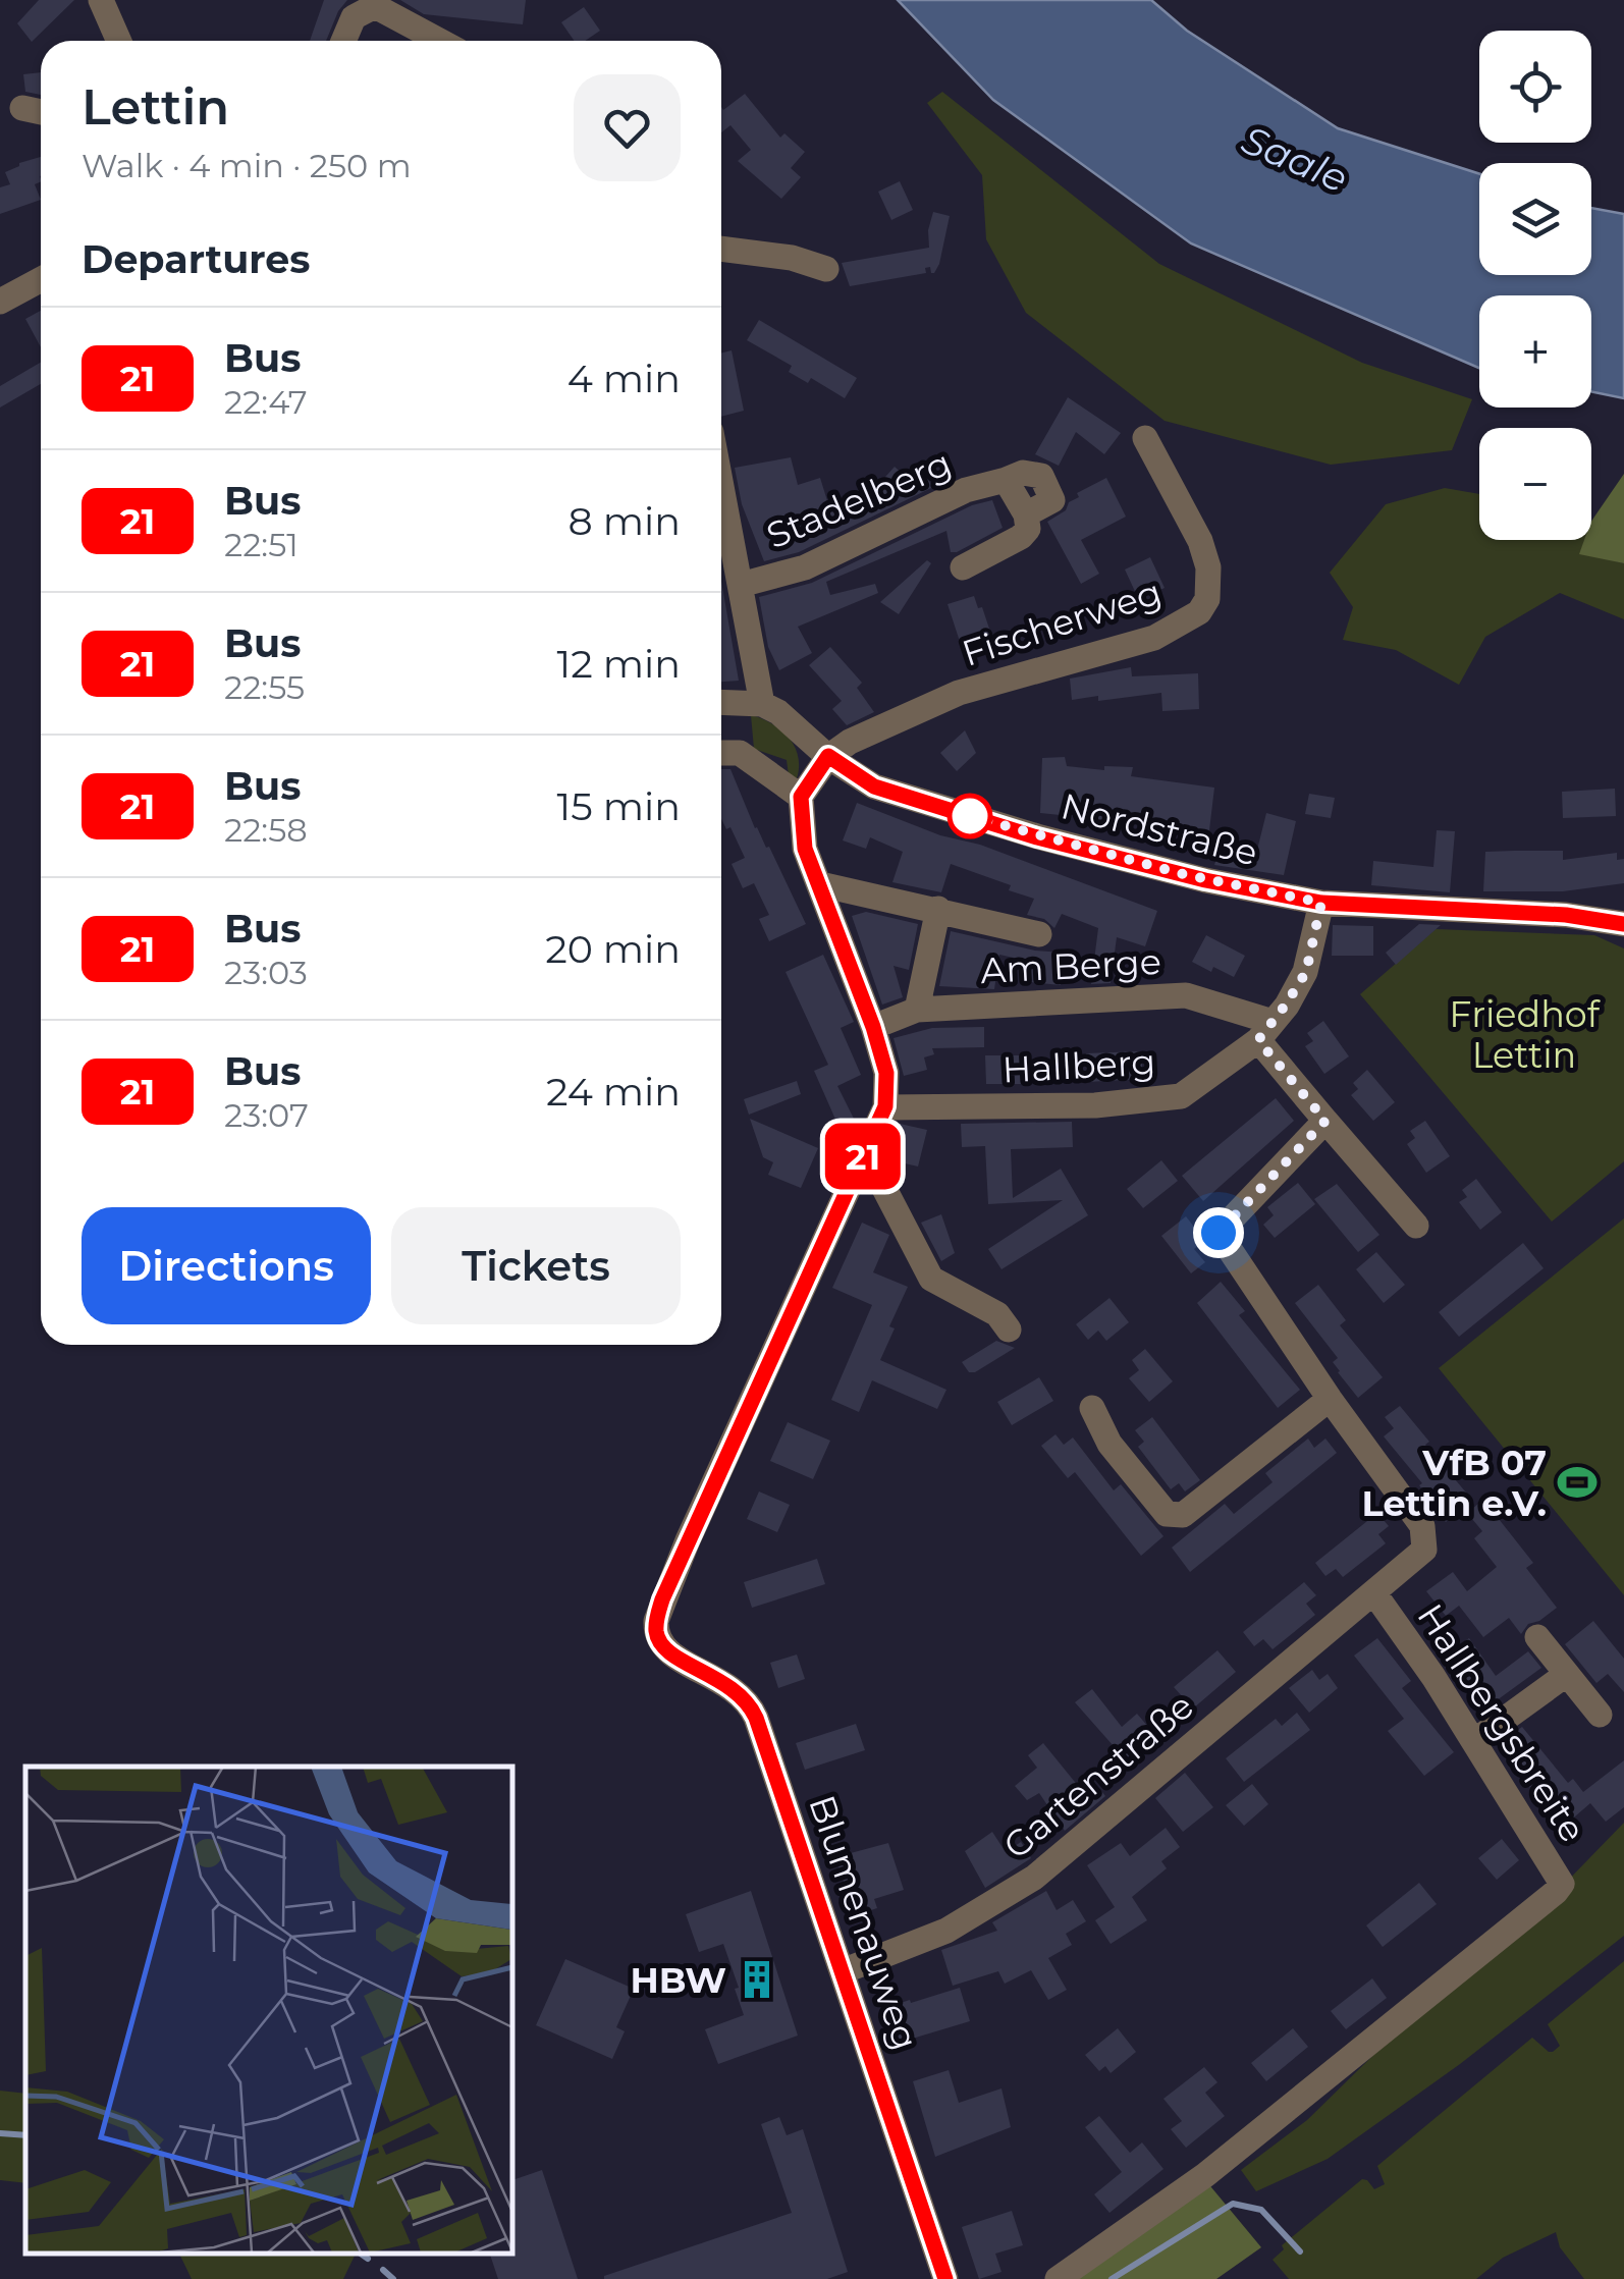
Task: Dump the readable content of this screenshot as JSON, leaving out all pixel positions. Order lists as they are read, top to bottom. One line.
{"streets":{"street":["Stadelberg","Fischerweg","Nordstraße","Am Berge","Hallberg","Hallbergsbreite","Gartenstraße","Blumenauweg"]},"crossings":[["Fischerweg","Nordstraße"],["Nordstraße","Hallberg"],["Am Berge","Hallberg"],["Hallbergsbreite","Gartenstraße"],["Gartenstraße","Blumenauweg"]],"water":["Saale"],"parks":["Friedhof Lettin"],"places":{"sports":["VfB 07 Lettin e.V."],"building":["HBW"]},"lines":["bus line 21"],"page":{"on_map":"21","map_buttons":["+","−"],"heading":[["Lettin","Walk · 4 min · 250 m"],"Departures"],"list":[{"mark":"21","name":"Bus","note":"22:47","value":"4 min"},{"mark":"21","name":"Bus","note":"22:51","value":"8 min"},{"mark":"21","name":"Bus","note":"22:55","value":"12 min"},{"mark":"21","name":"Bus","note":"22:58","value":"15 min"},{"mark":"21","name":"Bus","note":"23:03","value":"20 min"},{"mark":"21","name":"Bus","note":"23:07","value":"24 min"}],"buttons":["Directions","Tickets"]}}
